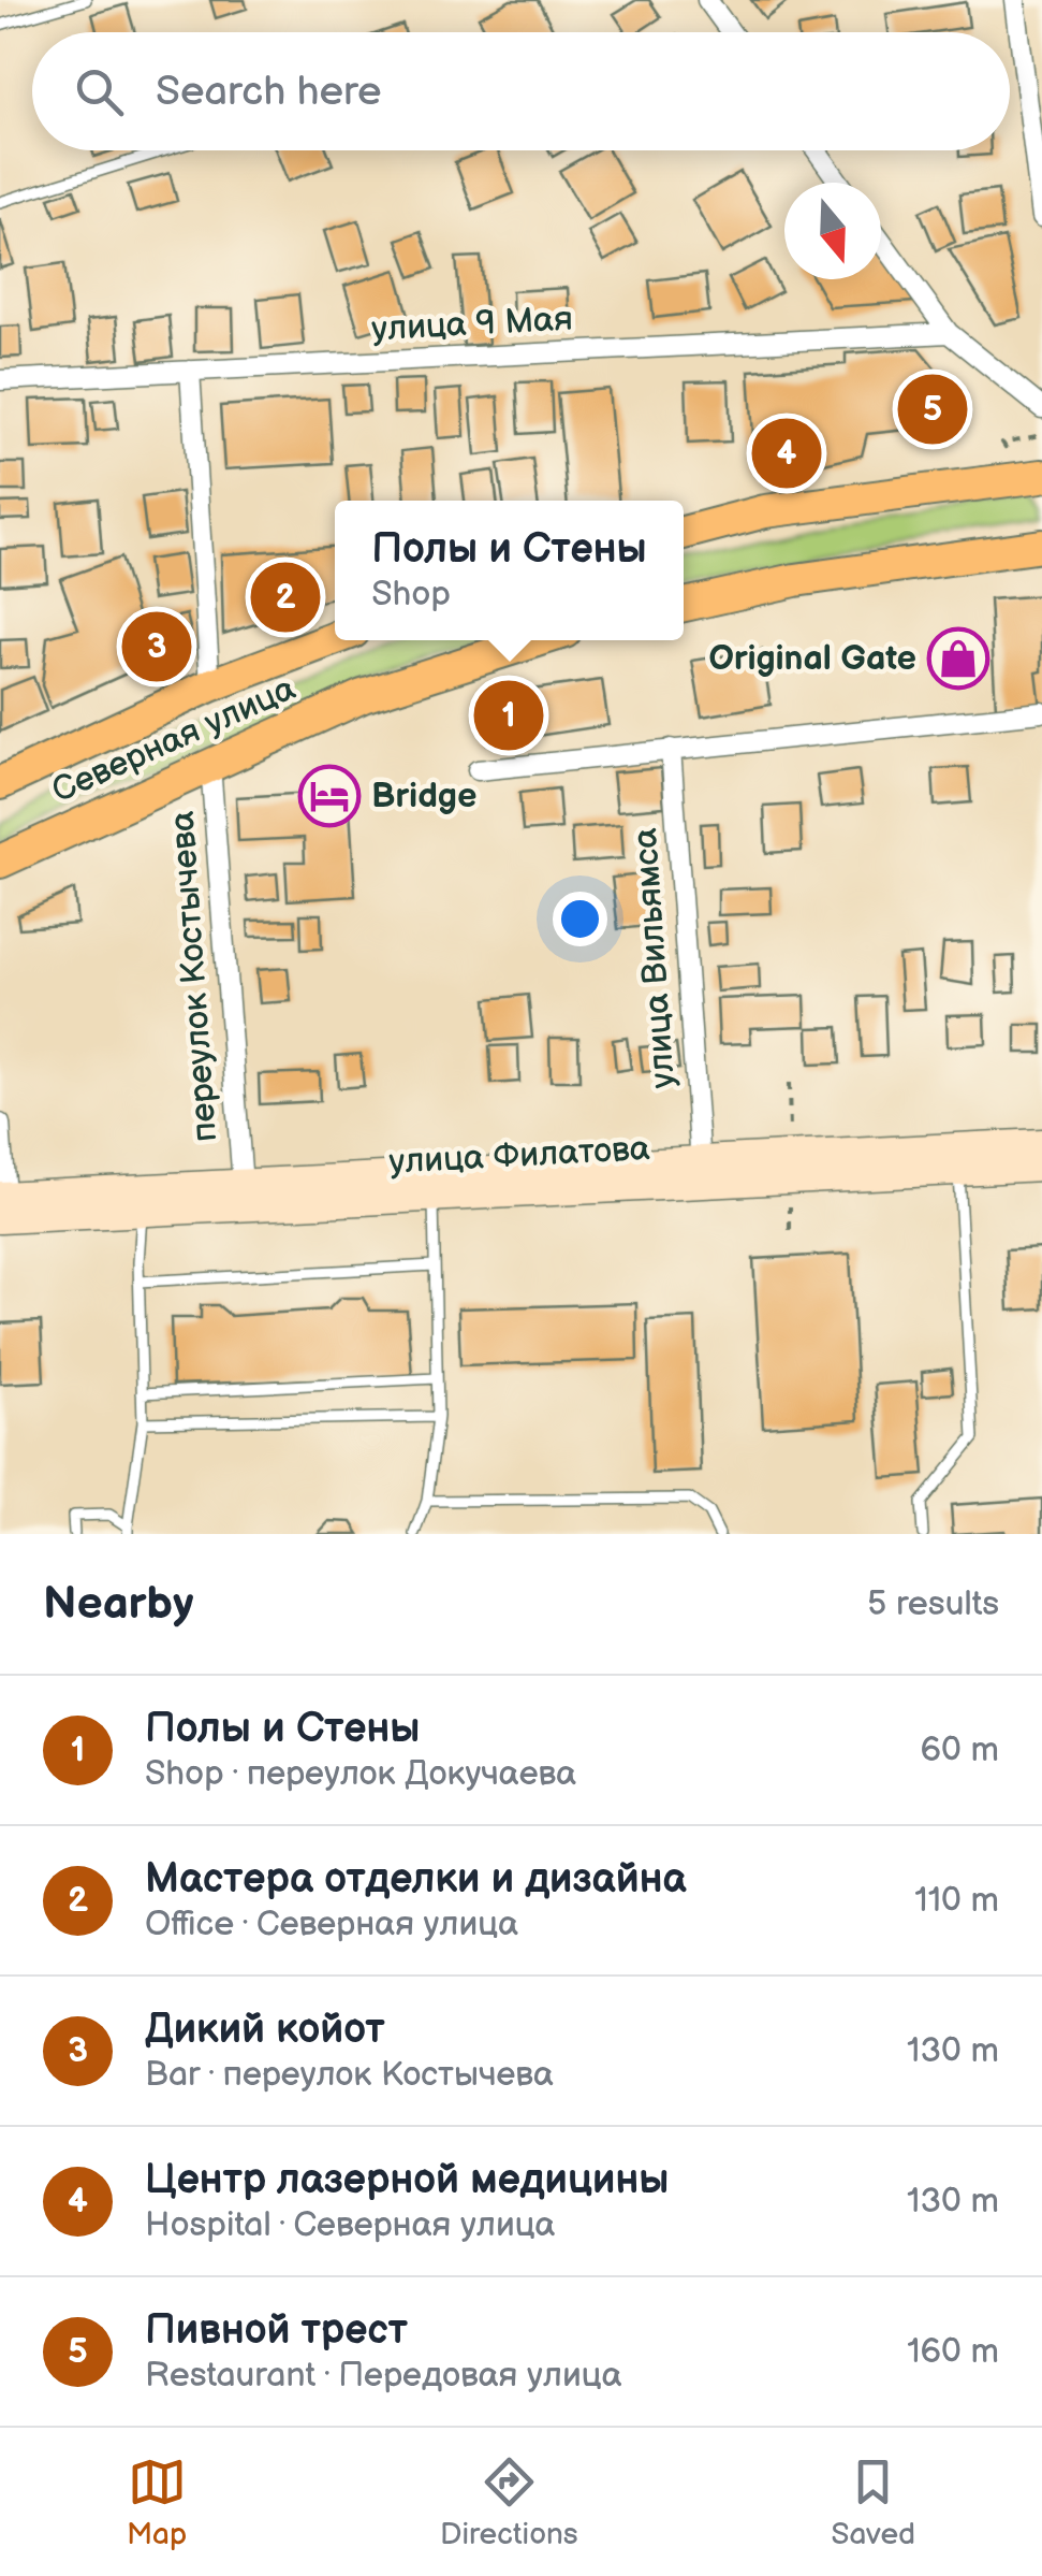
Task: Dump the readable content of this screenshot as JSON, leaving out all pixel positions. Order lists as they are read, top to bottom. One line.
{"streets":{"main road":["Северная улица","улица Филатова"],"street":["улица 9 Мая","улица Вильямса","переулок Костычева"]},"crossings":[["Северная улица","переулок Костычева"]],"places":{"shop":["Original Gate"],"hotel":["Bridge"]},"north":"bottom","page":{"search":"Search here","pins":["5","4","2","3","1"],"popup":["Полы и Стены","Shop"],"heading":["Nearby","5 results"],"list":[{"mark":"1","name":"Полы и Стены","note":"Shop · переулок Докучаева","value":"60 m"},{"mark":"2","name":"Мастера отделки и дизайна","note":"Office · Северная улица","value":"110 m"},{"mark":"3","name":"Дикий койот","note":"Bar · переулок Костычева","value":"130 m"},{"mark":"4","name":"Центр лазерной медицины","note":"Hospital · Северная улица","value":"130 m"},{"mark":"5","name":"Пивной трест","note":"Restaurant · Передовая улица","value":"160 m"}],"nav":["Map","Directions","Saved"]}}
